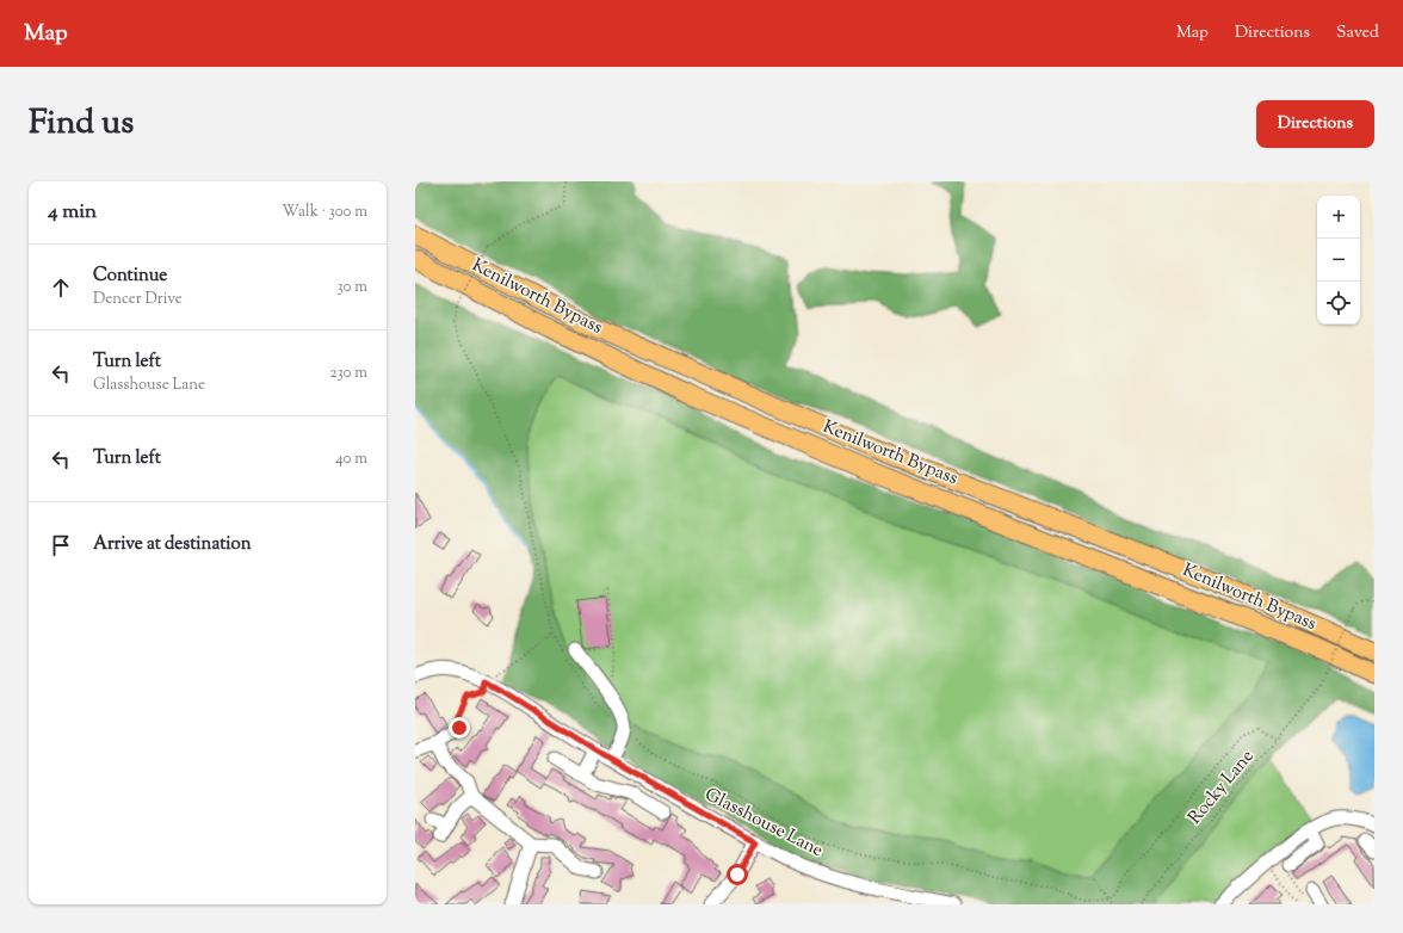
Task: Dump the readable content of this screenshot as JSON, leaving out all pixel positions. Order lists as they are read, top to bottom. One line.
{"streets":{"highway":["Kenilworth Bypass"],"street":["Glasshouse Lane"],"path":["Rocky Lane"]},"page":{"header":"Map","nav":["Map","Directions","Saved"],"title":"Find us","buttons":"Directions","heading":["4 min","Walk · 300 m"],"map_buttons":["+","−"],"list":[["Continue","Dencer Drive","30 m"],["Turn left","Glasshouse Lane","230 m"],["Turn left","40 m"],"Arrive at destination"]}}
